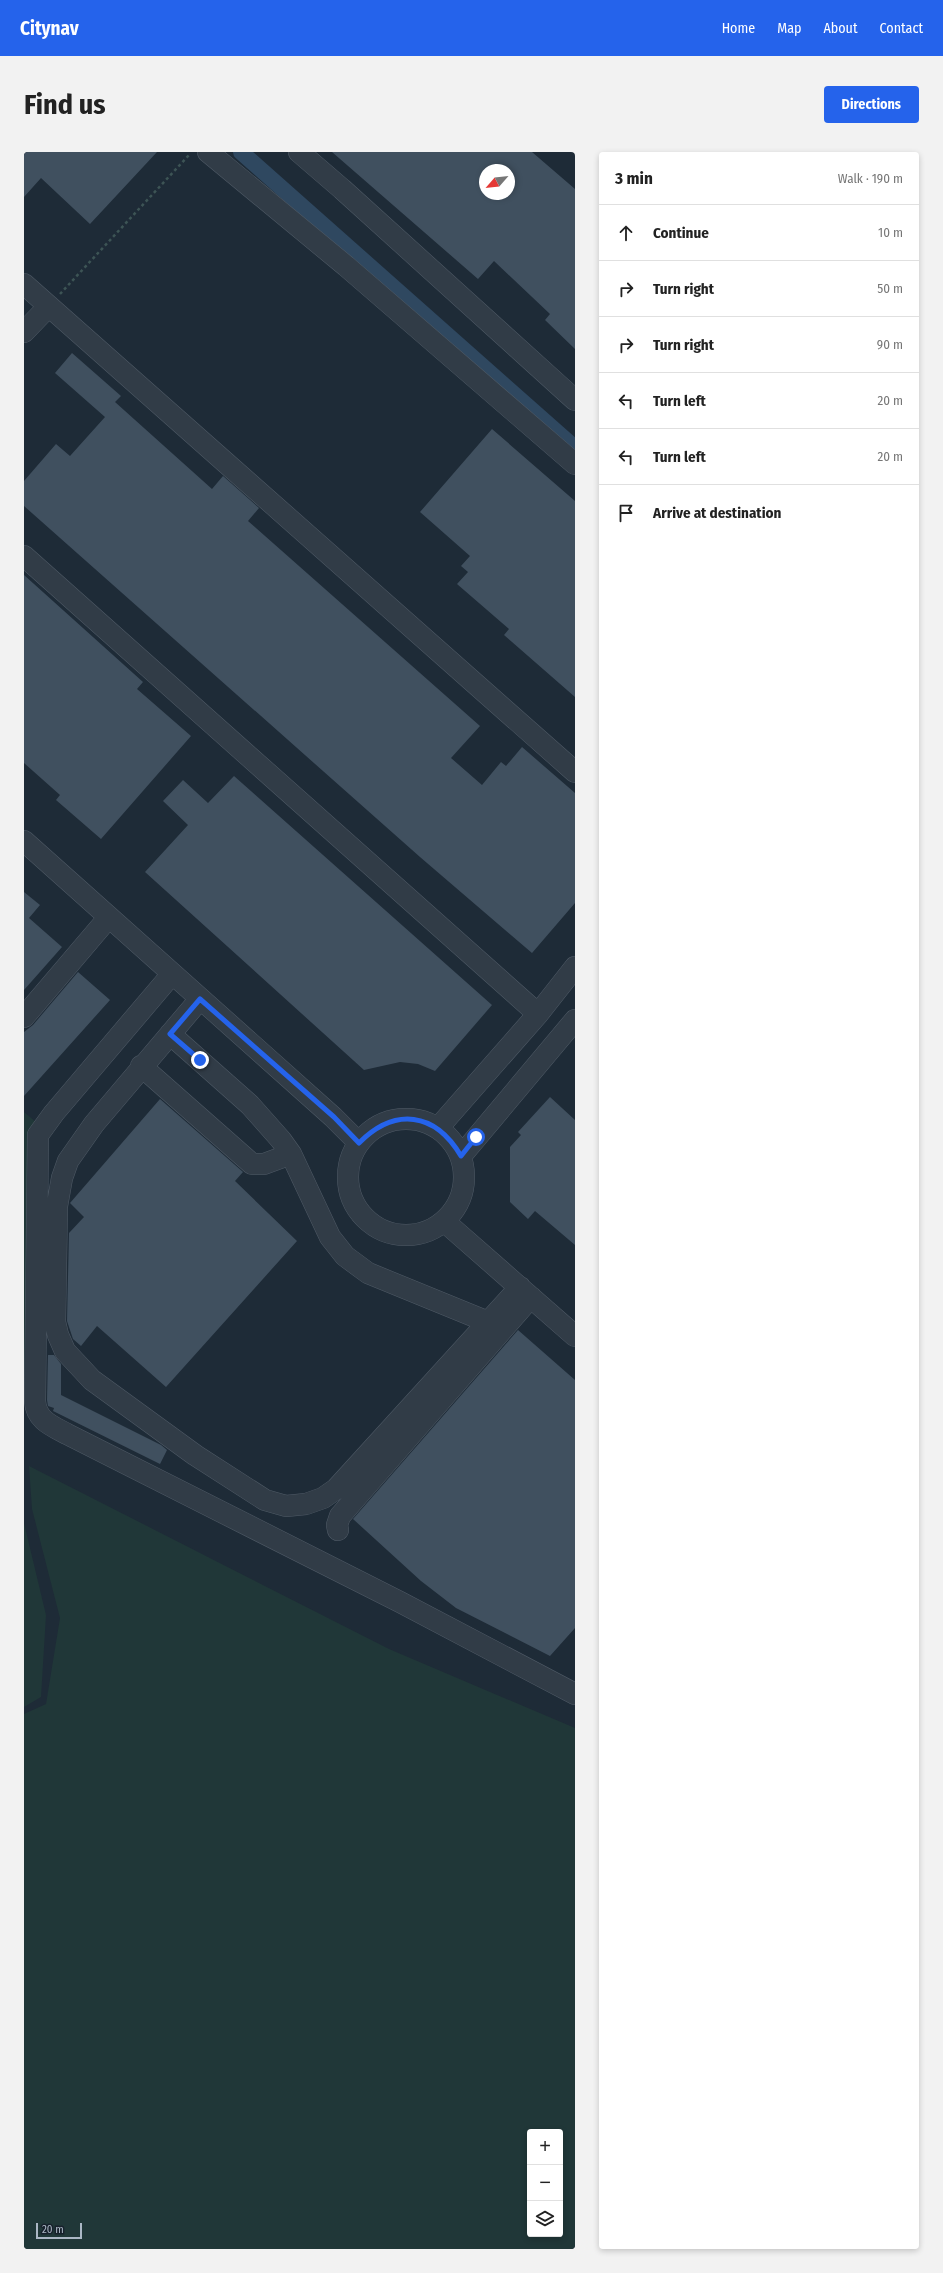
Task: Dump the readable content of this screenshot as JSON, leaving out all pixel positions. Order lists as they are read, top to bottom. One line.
{"scale_bar":"20 m","north":"bottom left","page":{"header":"Citynav","nav":["Home","Map","About","Contact"],"buttons":"Directions","title":"Find us","heading":["3 min","Walk · 190 m"],"list":[["Continue","10 m"],["Turn right","50 m"],["Turn right","90 m"],["Turn left","20 m"],["Turn left","20 m"],"Arrive at destination"],"map_buttons":["+","−"],"scale":"20 m"}}
